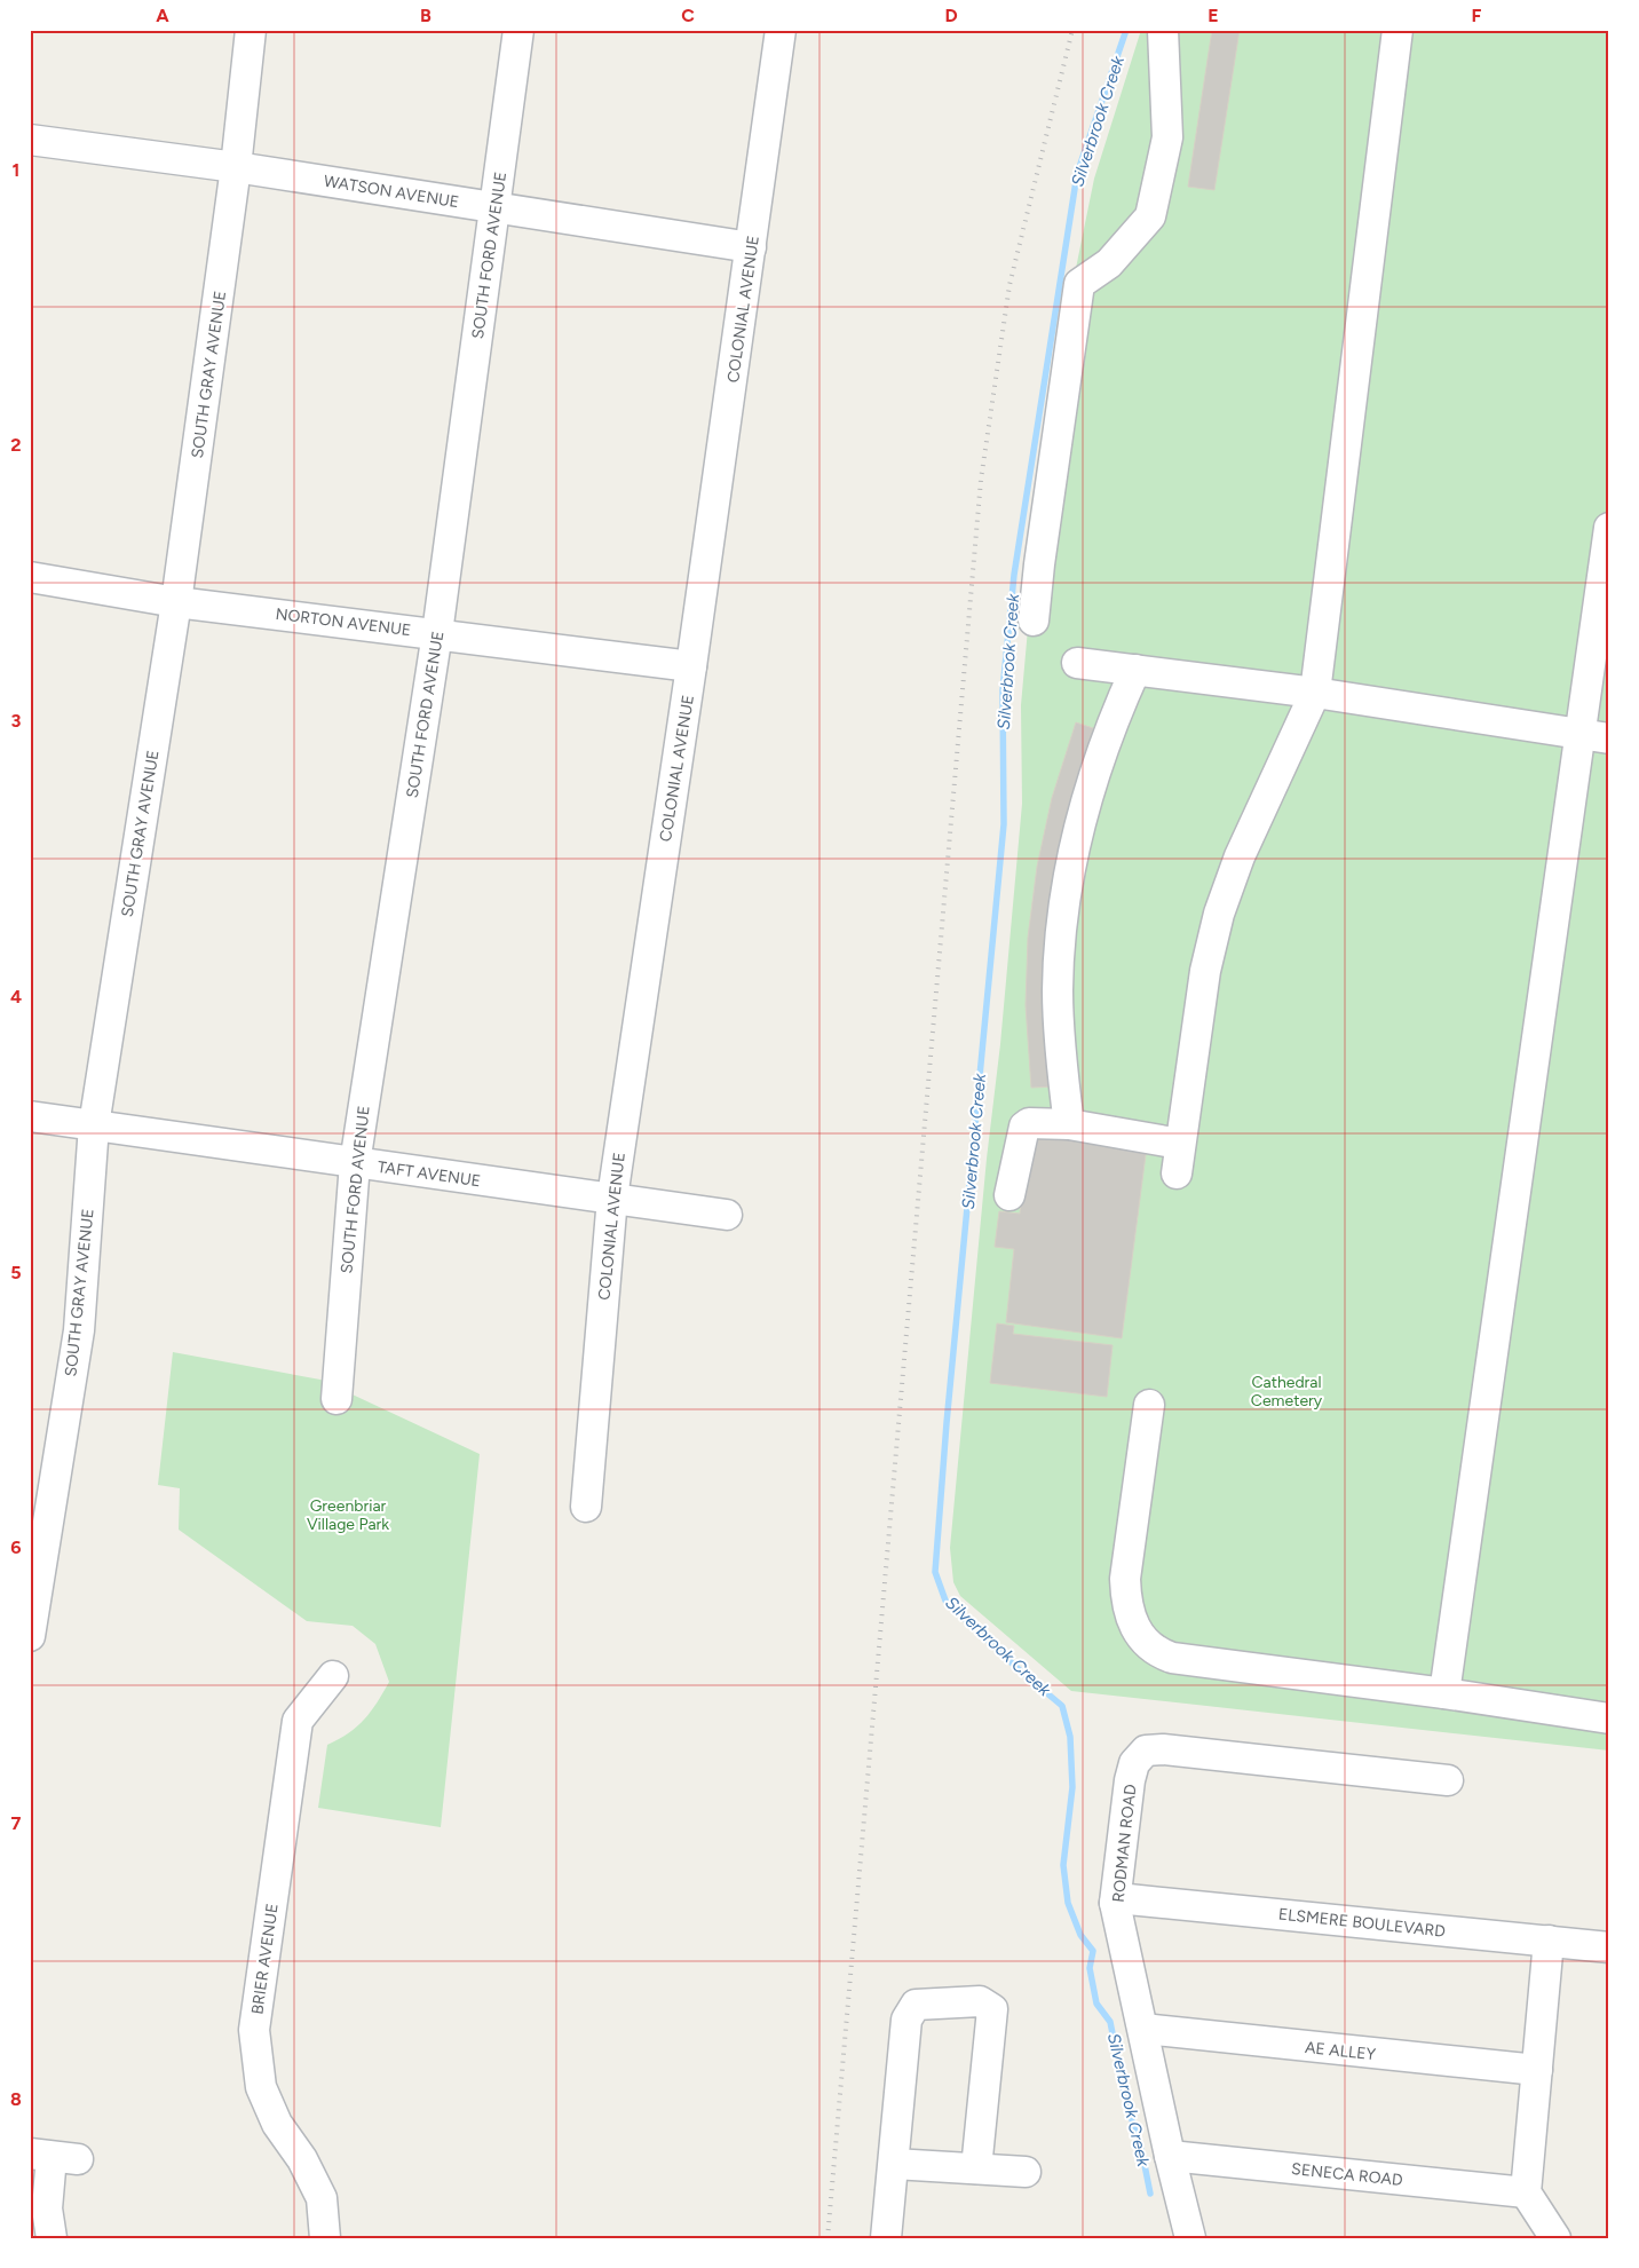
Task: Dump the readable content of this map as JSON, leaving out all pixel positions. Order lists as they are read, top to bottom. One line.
{"streets":{"street":["WATSON AVENUE","SOUTH FORD AVENUE","COLONIAL AVENUE","SOUTH GRAY AVENUE","NORTON AVENUE","TAFT AVENUE","RODMAN ROAD","ELSMERE BOULEVARD","BRIER AVENUE","AE ALLEY","SENECA ROAD"]},"crossings":[["WATSON AVENUE","SOUTH FORD AVENUE"],["WATSON AVENUE","COLONIAL AVENUE"],["WATSON AVENUE","SOUTH GRAY AVENUE"],["SOUTH FORD AVENUE","NORTON AVENUE"],["SOUTH FORD AVENUE","TAFT AVENUE"],["COLONIAL AVENUE","NORTON AVENUE"],["COLONIAL AVENUE","TAFT AVENUE"],["SOUTH GRAY AVENUE","NORTON AVENUE"],["SOUTH GRAY AVENUE","TAFT AVENUE"],["RODMAN ROAD","ELSMERE BOULEVARD"],["RODMAN ROAD","AE ALLEY"],["RODMAN ROAD","SENECA ROAD"]],"water":["Silverbrook Creek"],"parks":["Cathedral Cemetery","Greenbriar Village Park"],"grid":{"columns":["A","B","C","D","E","F"],"rows":["1","2","3","4","5","6","7","8"]}}
